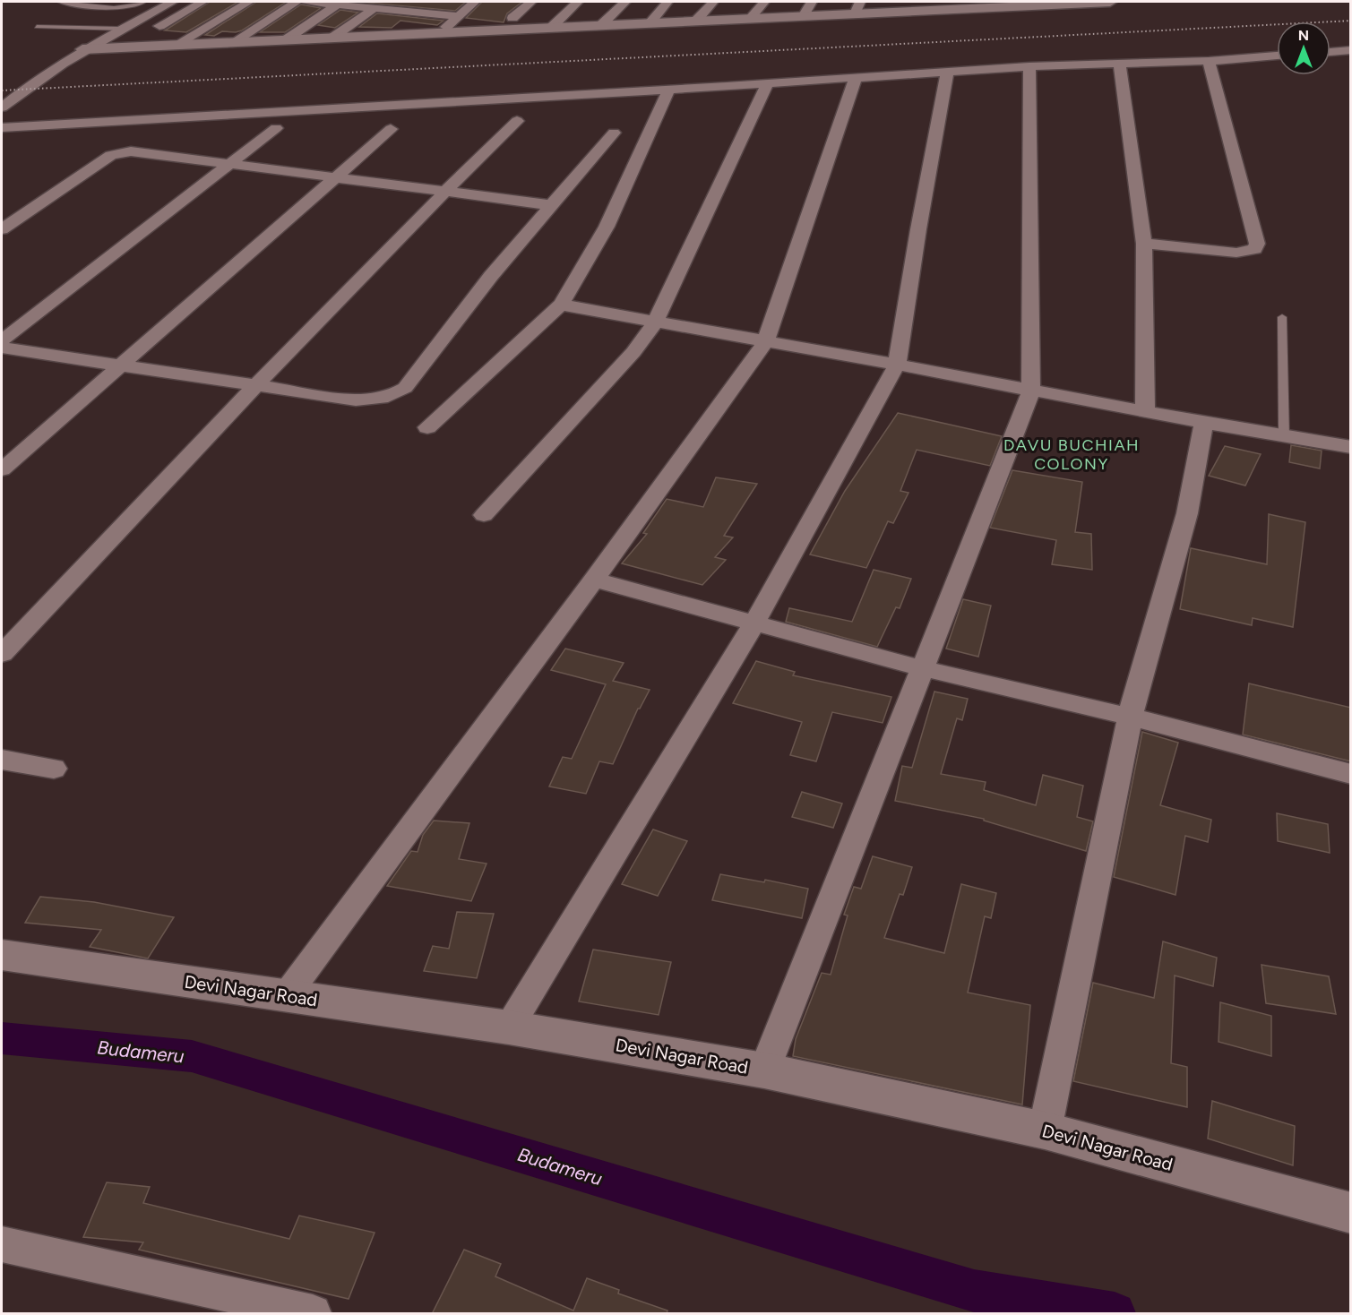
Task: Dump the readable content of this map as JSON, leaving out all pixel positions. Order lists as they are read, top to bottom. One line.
{"streets":{"street":["Devi Nagar Road"]},"districts":["DAVU BUCHIAH COLONY"],"water":["Budameru"],"north":"top"}
